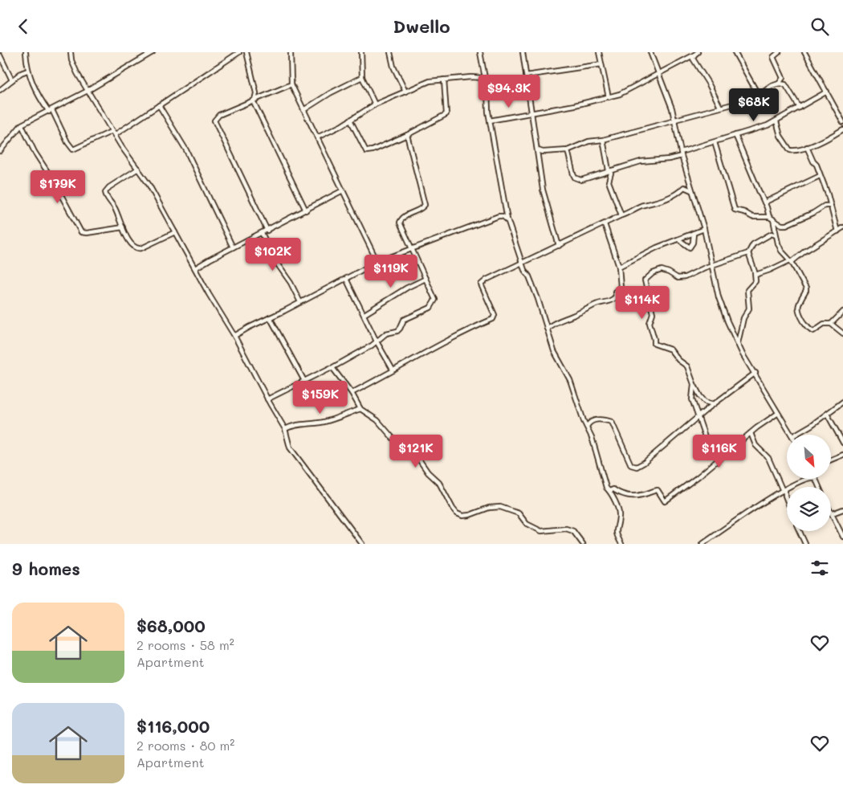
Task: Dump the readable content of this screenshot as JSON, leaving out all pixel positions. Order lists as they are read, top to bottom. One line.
{"north":"bottom right","page":{"header":"Dwello","price":["$94.3K","$68K","$179K","$102K","$119K","$114K","$159K","$121K","$116K"],"heading":"9 homes","list":[{"name":"$68,000","note":"2 rooms · 58 m² · Apartment"},{"name":"$116,000","note":"2 rooms · 80 m² · Apartment"}]}}
